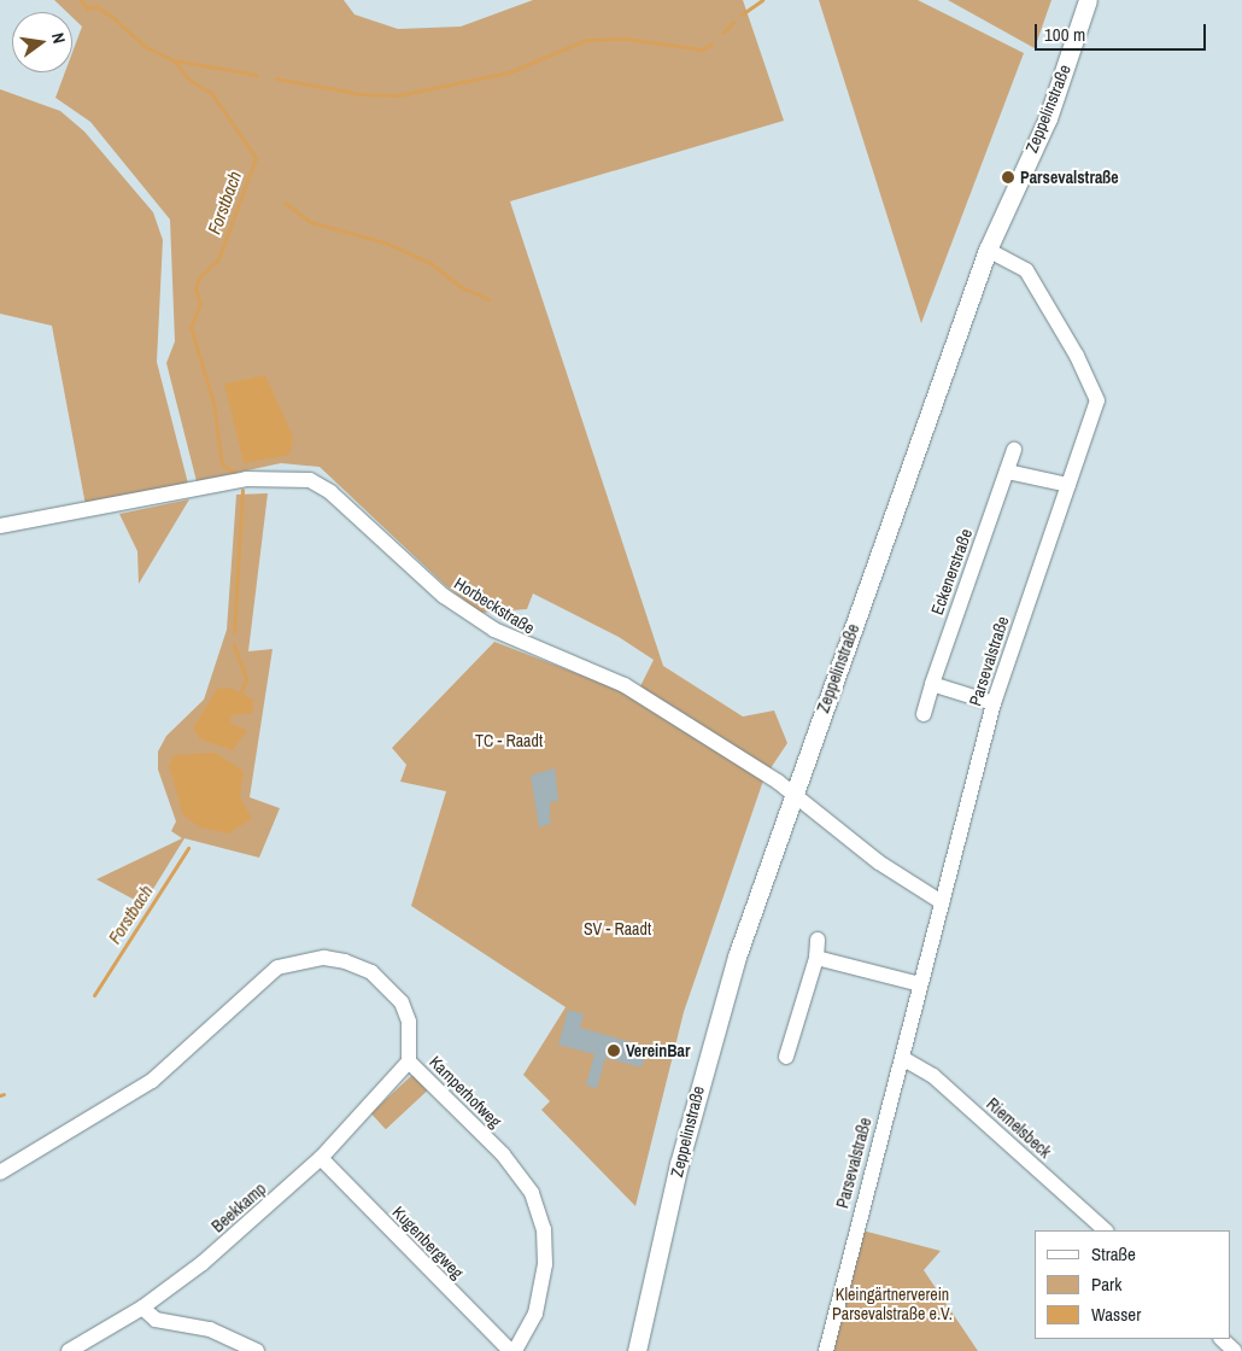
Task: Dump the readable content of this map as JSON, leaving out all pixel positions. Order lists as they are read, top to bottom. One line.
{"streets":{"main road":["Zeppelinstraße"],"street":["Eckenerstraße","Horbeckstraße","Parsevalstraße","Kamperhofweg","Riemelsbeck","Beekkamp","Kugenbergweg"]},"crossings":[["Zeppelinstraße","Horbeckstraße"],["Zeppelinstraße","Parsevalstraße"],["Horbeckstraße","Parsevalstraße"],["Parsevalstraße","Riemelsbeck"],["Kamperhofweg","Beekkamp"],["Beekkamp","Kugenbergweg"]],"water":["Forstbach"],"parks":["TC - Raadt","SV - Raadt","Kleingärtnerverein Parsevalstraße e.V."],"places":["Parsevalstraße","VereinBar"],"legend":["Straße","Park","Wasser"],"scale_bar":"100 m","north":"right"}
